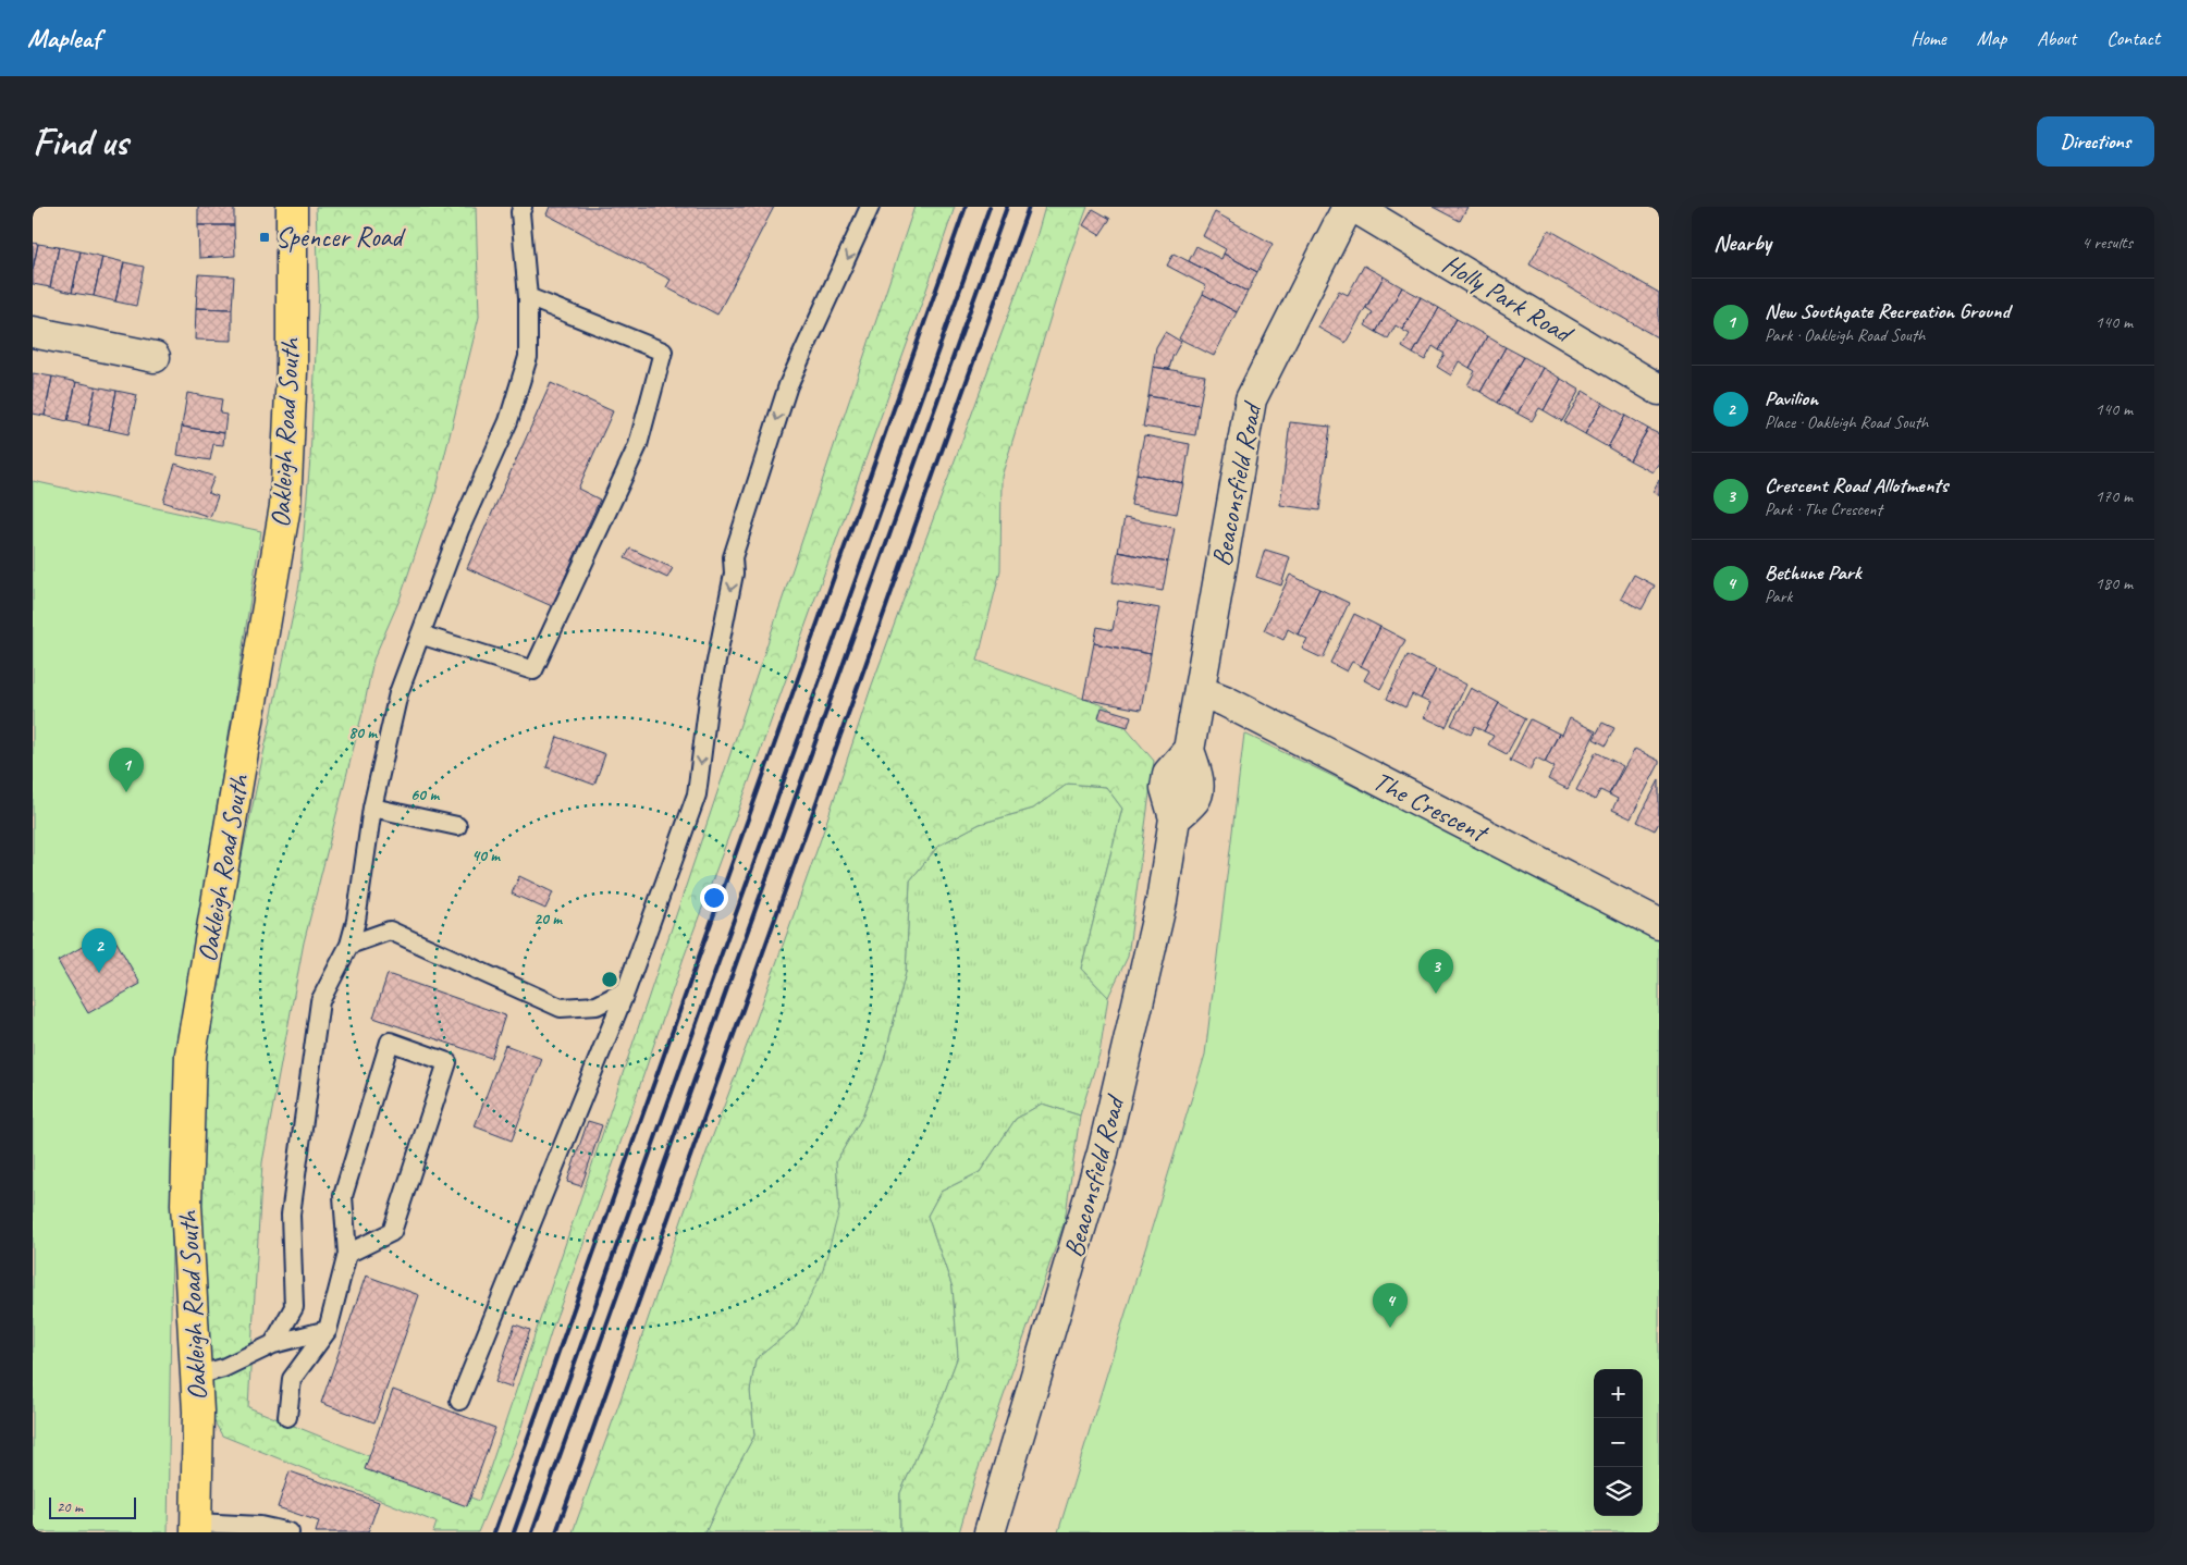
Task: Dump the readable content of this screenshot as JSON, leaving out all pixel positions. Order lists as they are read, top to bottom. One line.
{"streets":{"main road":["Oakleigh Road South"],"street":["Holly Park Road","Beaconsfield Road","The Crescent"]},"crossings":[["Beaconsfield Road","The Crescent"]],"places":{"transit":["Spencer Road"]},"scale_bar":"20 m","page":{"header":"Mapleaf","nav":["Home","Map","About","Contact"],"buttons":"Directions","title":"Find us","heading":["Nearby","4 results"],"list":[{"mark":"1","name":"New Southgate Recreation Ground","note":"Park · Oakleigh Road South","value":"140 m"},{"mark":"2","name":"Pavilion","note":"Place · Oakleigh Road South","value":"140 m"},{"mark":"3","name":"Crescent Road Allotments","note":"Park · The Crescent","value":"170 m"},{"mark":"4","name":"Bethune Park","note":"Park","value":"180 m"}],"pins":["1","2","3","4"],"map_buttons":["+","−"],"scale":"20 m"},"rings":["80 m","60 m","40 m","20 m"]}
